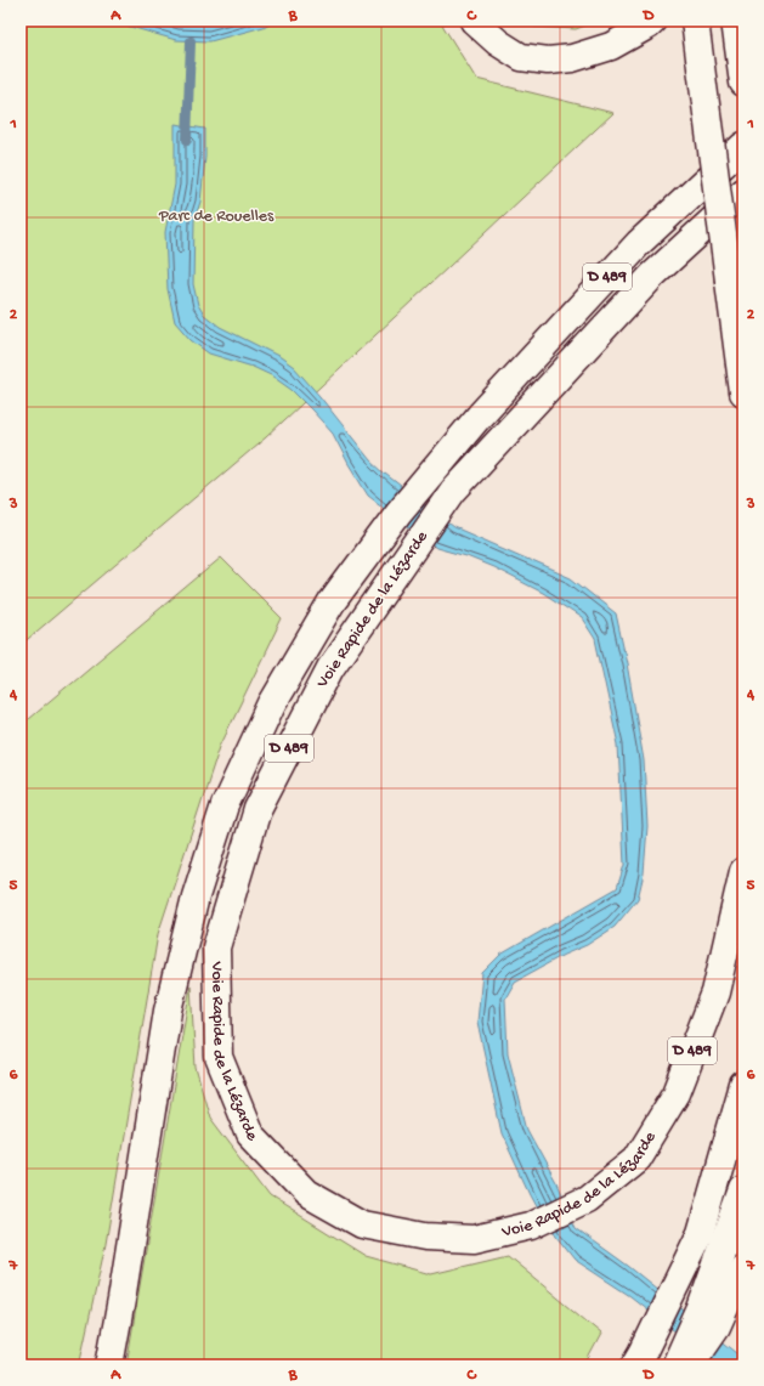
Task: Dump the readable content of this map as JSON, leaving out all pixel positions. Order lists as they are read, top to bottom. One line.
{"streets":{"main road":["D 489","Voie Rapide de la Lézarde"]},"parks":["Parc de Rouelles"],"grid":{"columns":["A","B","C","D"],"rows":["1","2","3","4","5","6","7"]}}
